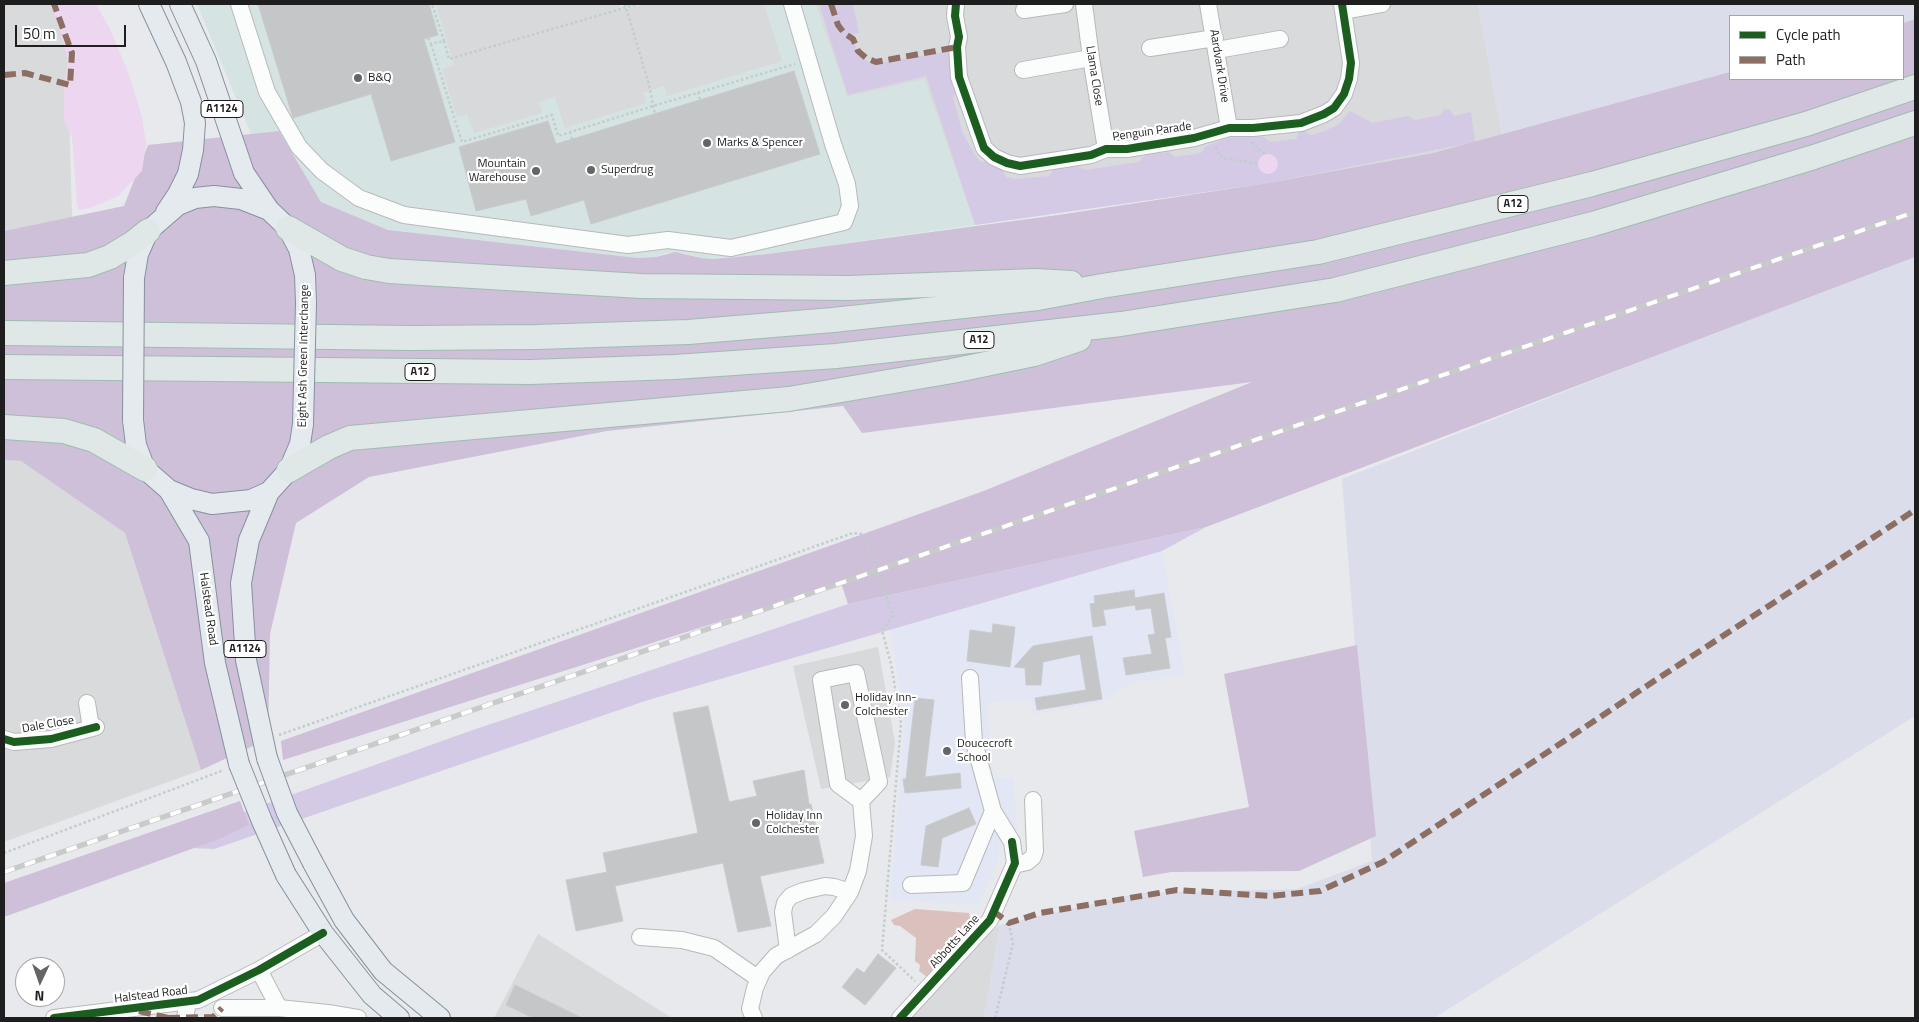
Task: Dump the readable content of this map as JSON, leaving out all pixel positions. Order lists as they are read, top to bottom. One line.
{"streets":{"highway":["A12"],"main road":["A1124","Eight Ash Green Interchange","Halstead Road"],"street":["Aardvark Drive","Llama Close","Penguin Parade","Dale Close","Abbotts Lane"]},"crossings":[["Aardvark Drive","Penguin Parade"],["Llama Close","Penguin Parade"],["A1124","Eight Ash Green Interchange"],["A1124","Halstead Road"],["A12","Eight Ash Green Interchange"],["Eight Ash Green Interchange","Halstead Road"]],"places":["B&Q","Marks & Spencer","Superdrug","Mountain Warehouse","Holiday Inn- Colchester","Doucecroft School","Holiday Inn Colchester"],"legend":["Cycle path","Path"],"scale_bar":"50 m","north":"bottom"}
